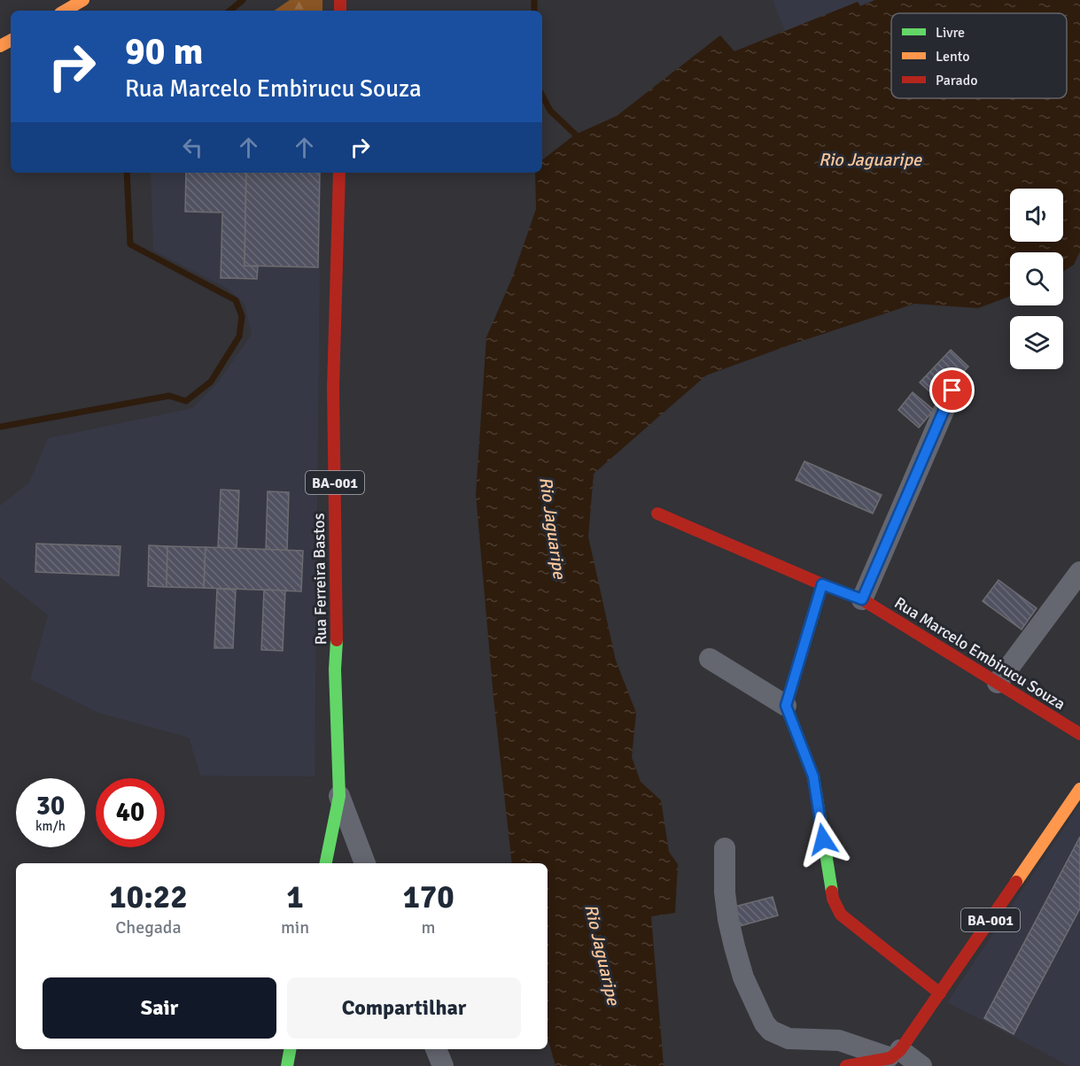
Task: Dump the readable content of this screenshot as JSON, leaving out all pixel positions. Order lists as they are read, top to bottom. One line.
{"streets":{"main road":["BA-001","Rua Ferreira Bastos","Rua Marcelo Embirucu Souza"]},"crossings":[["BA-001","Rua Ferreira Bastos"]],"water":["Rio Jaguaripe"],"legend":["Livre","Lento","Parado"],"page":{"turn":["90 m","Rua Marcelo Embirucu Souza"],"speed":"30 km/h","limit":"40","eta":["10:22","Chegada","1","min","170","m"],"buttons":["Sair","Compartilhar"]}}
